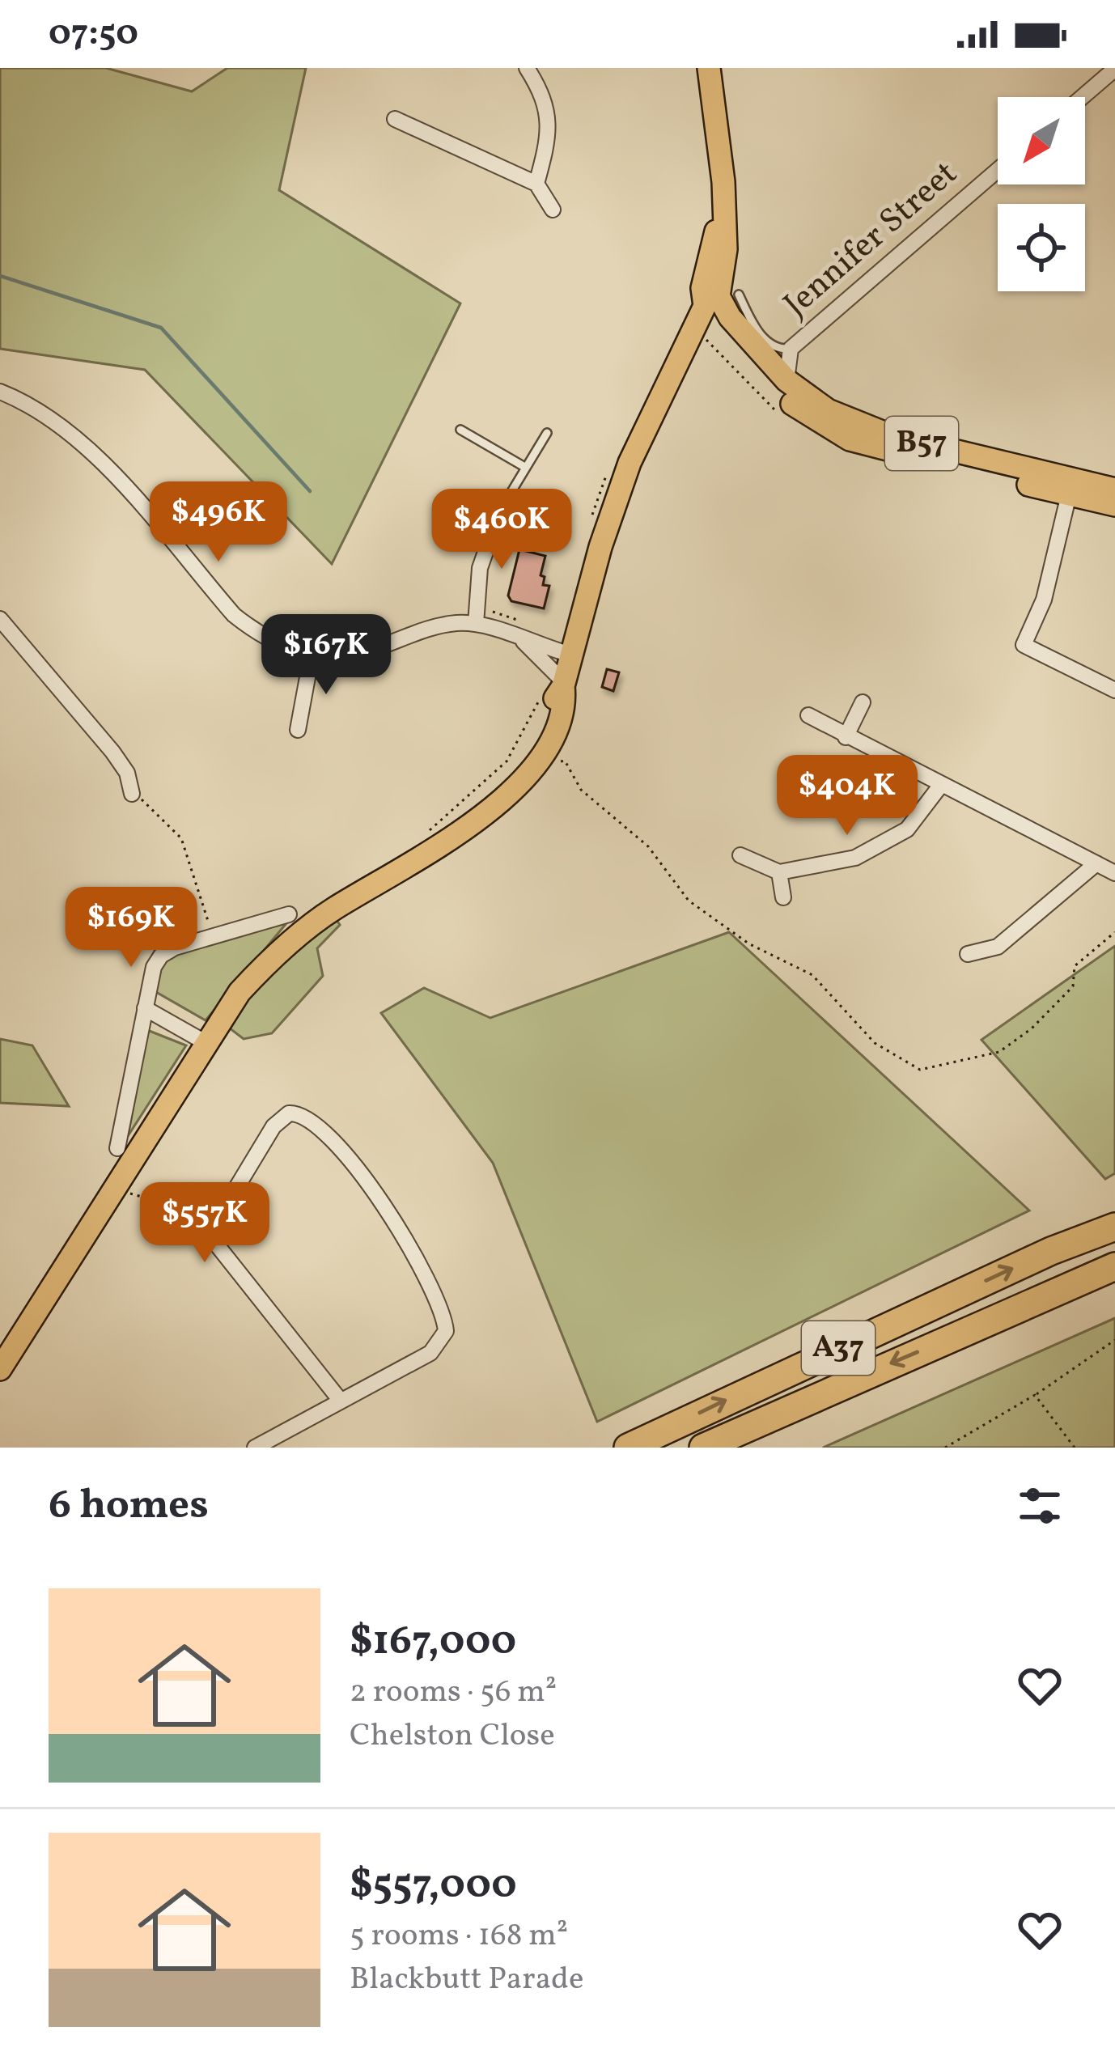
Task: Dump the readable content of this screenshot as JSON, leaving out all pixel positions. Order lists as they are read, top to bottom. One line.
{"streets":{"highway":["A37"],"main road":["B57"],"street":["Jennifer Street"]},"crossings":[["Jennifer Street","B57"]],"north":"bottom left","page":{"status":"07:50","price":["$496K","$460K","$167K","$404K","$169K","$557K"],"heading":"6 homes","list":[{"name":"$167,000","note":"2 rooms · 56 m² · Chelston Close"},{"name":"$557,000","note":"5 rooms · 168 m² · Blackbutt Parade"}]}}
